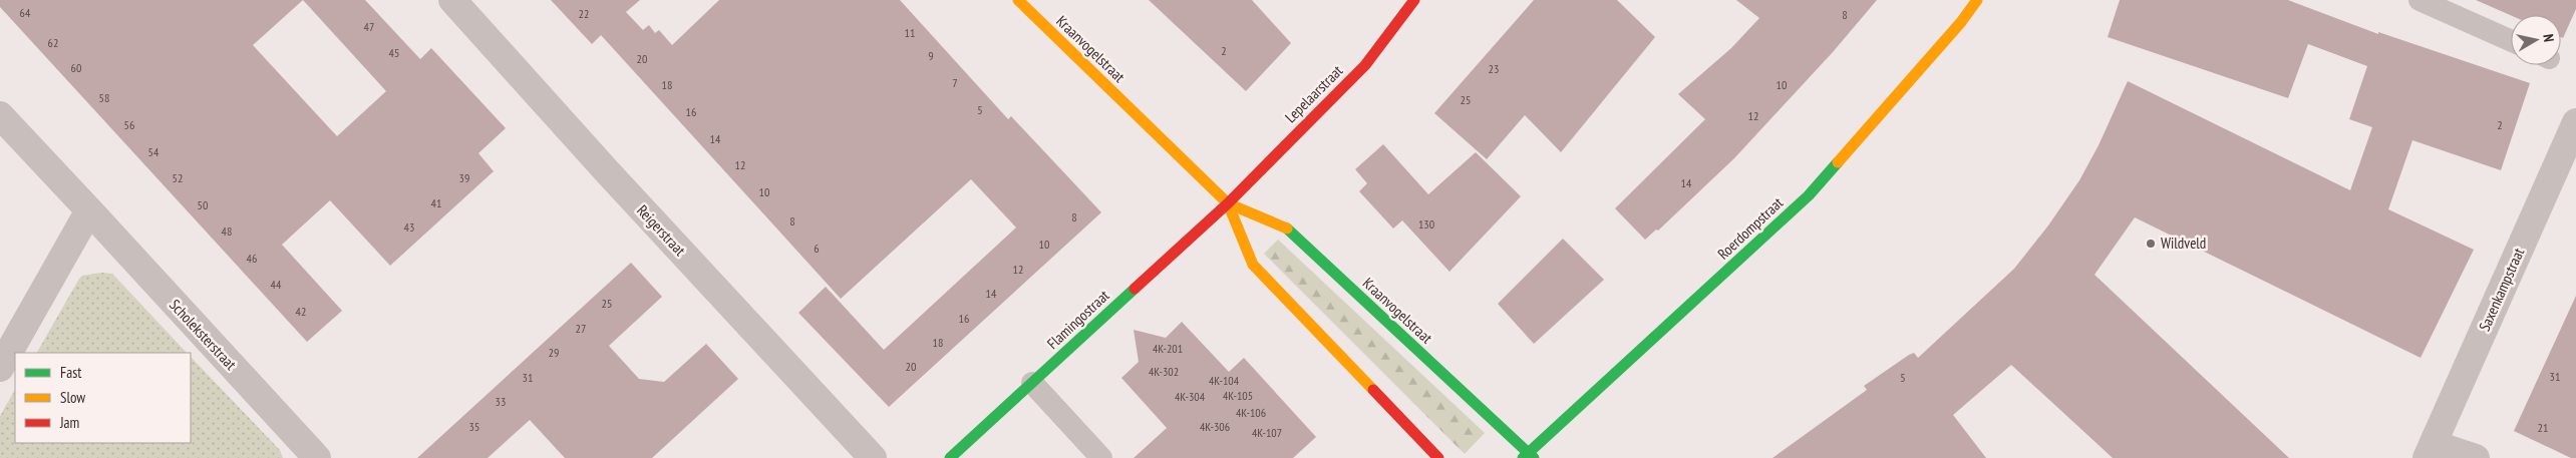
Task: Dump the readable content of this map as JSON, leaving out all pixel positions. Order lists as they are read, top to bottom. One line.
{"streets":{"street":["Kraanvogelstraat","Lepelaarstraat","Roerdompstraat","Reigerstraat","Saxenkampstraat","Flamingostraat","Scholeksterstraat"]},"crossings":[["Kraanvogelstraat","Lepelaarstraat"],["Kraanvogelstraat","Roerdompstraat"],["Kraanvogelstraat","Flamingostraat"],["Lepelaarstraat","Flamingostraat"]],"places":["Wildveld"],"house_numbers":["64","22","8","47","11","62","2","45","9","20","60","23","7","18","10","58","25","5","16","12","56","2","14","54","12","52","39","14","10","41","50","8","8","130","43","48","10","6","46","12","44","14","25","42","16","27","18","4K-201","29","20","4K-302","31","31","5","4K-104","4K-105","4K-304","33","4K-106","35","4K-306","21","4K-107"],"legend":["Fast","Slow","Jam"],"north":"right"}
